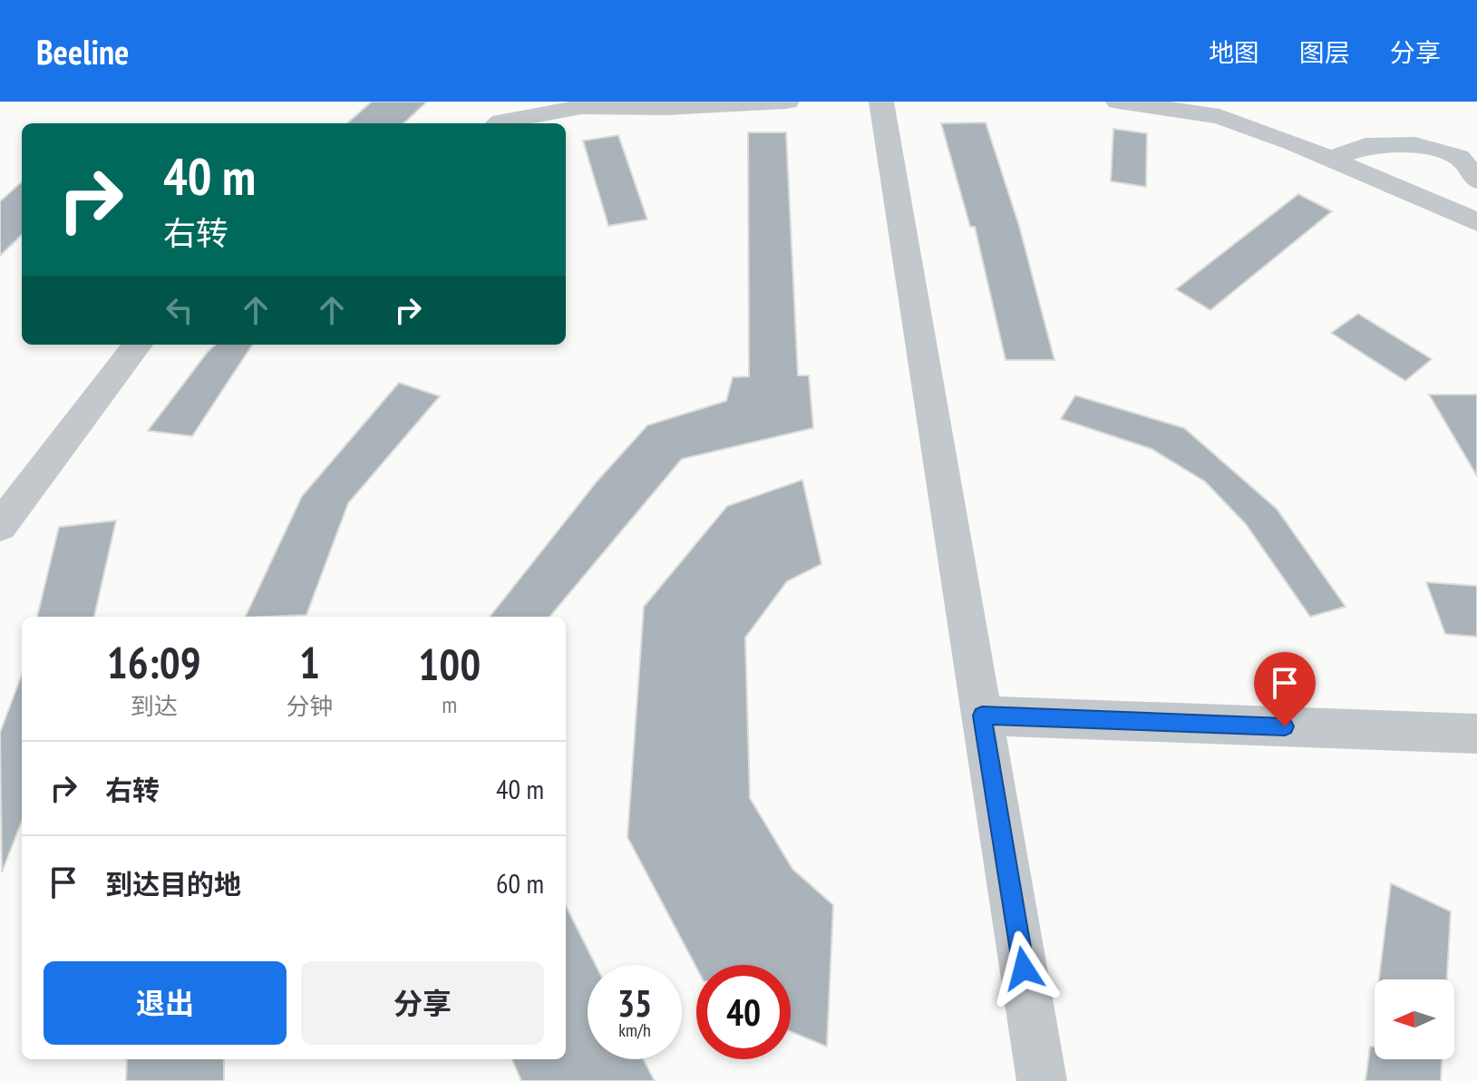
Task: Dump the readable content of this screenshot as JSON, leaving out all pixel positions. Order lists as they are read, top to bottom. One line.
{"north":"left","page":{"header":"Beeline","nav":["地图","图层","分享"],"turn":["40 m","右转"],"eta":["16:09","到达","1","分钟","100","m"],"list":[{"name":"右转","value":"40 m"},{"name":"到达目的地","value":"60 m"}],"buttons":["退出","分享"],"speed":"35 km/h","limit":"40"}}
